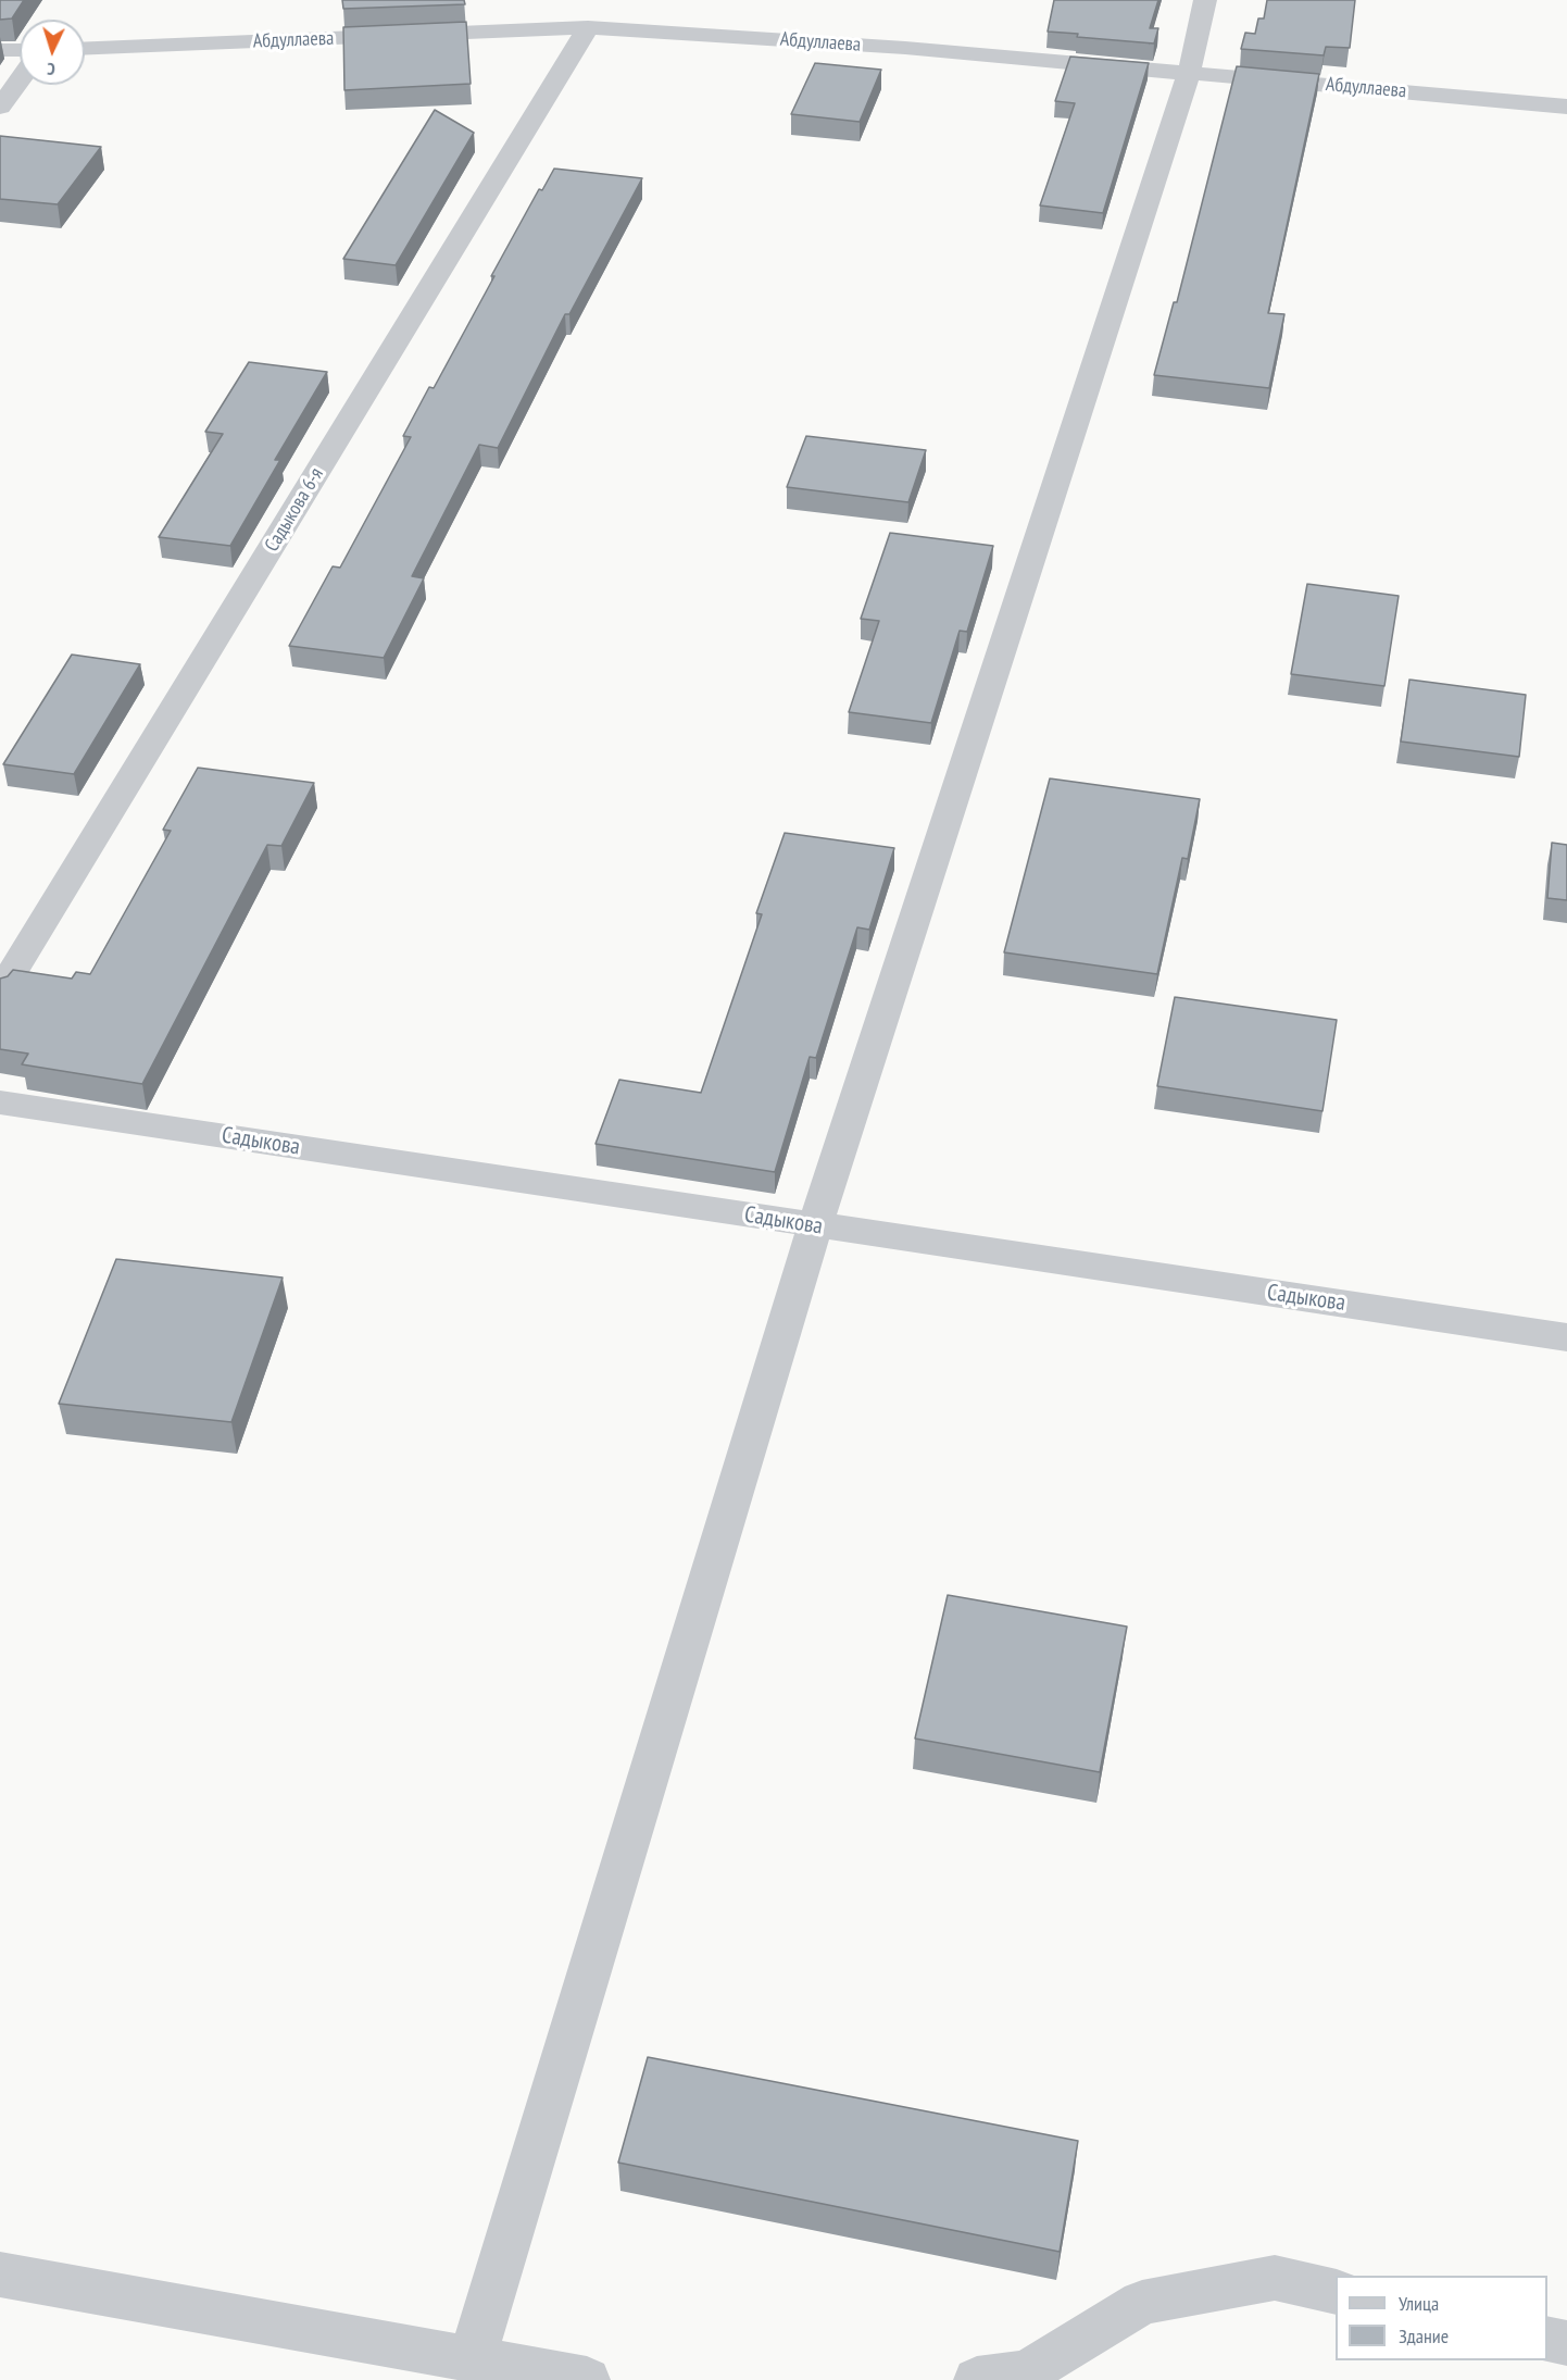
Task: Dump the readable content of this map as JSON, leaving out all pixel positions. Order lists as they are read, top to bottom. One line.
{"streets":{"street":["Абдуллаева","Садыкова 6-я","Садыкова"]},"crossings":[["Абдуллаева","Садыкова 6-я"]],"legend":["Улица","Здание"],"north":"bottom"}
